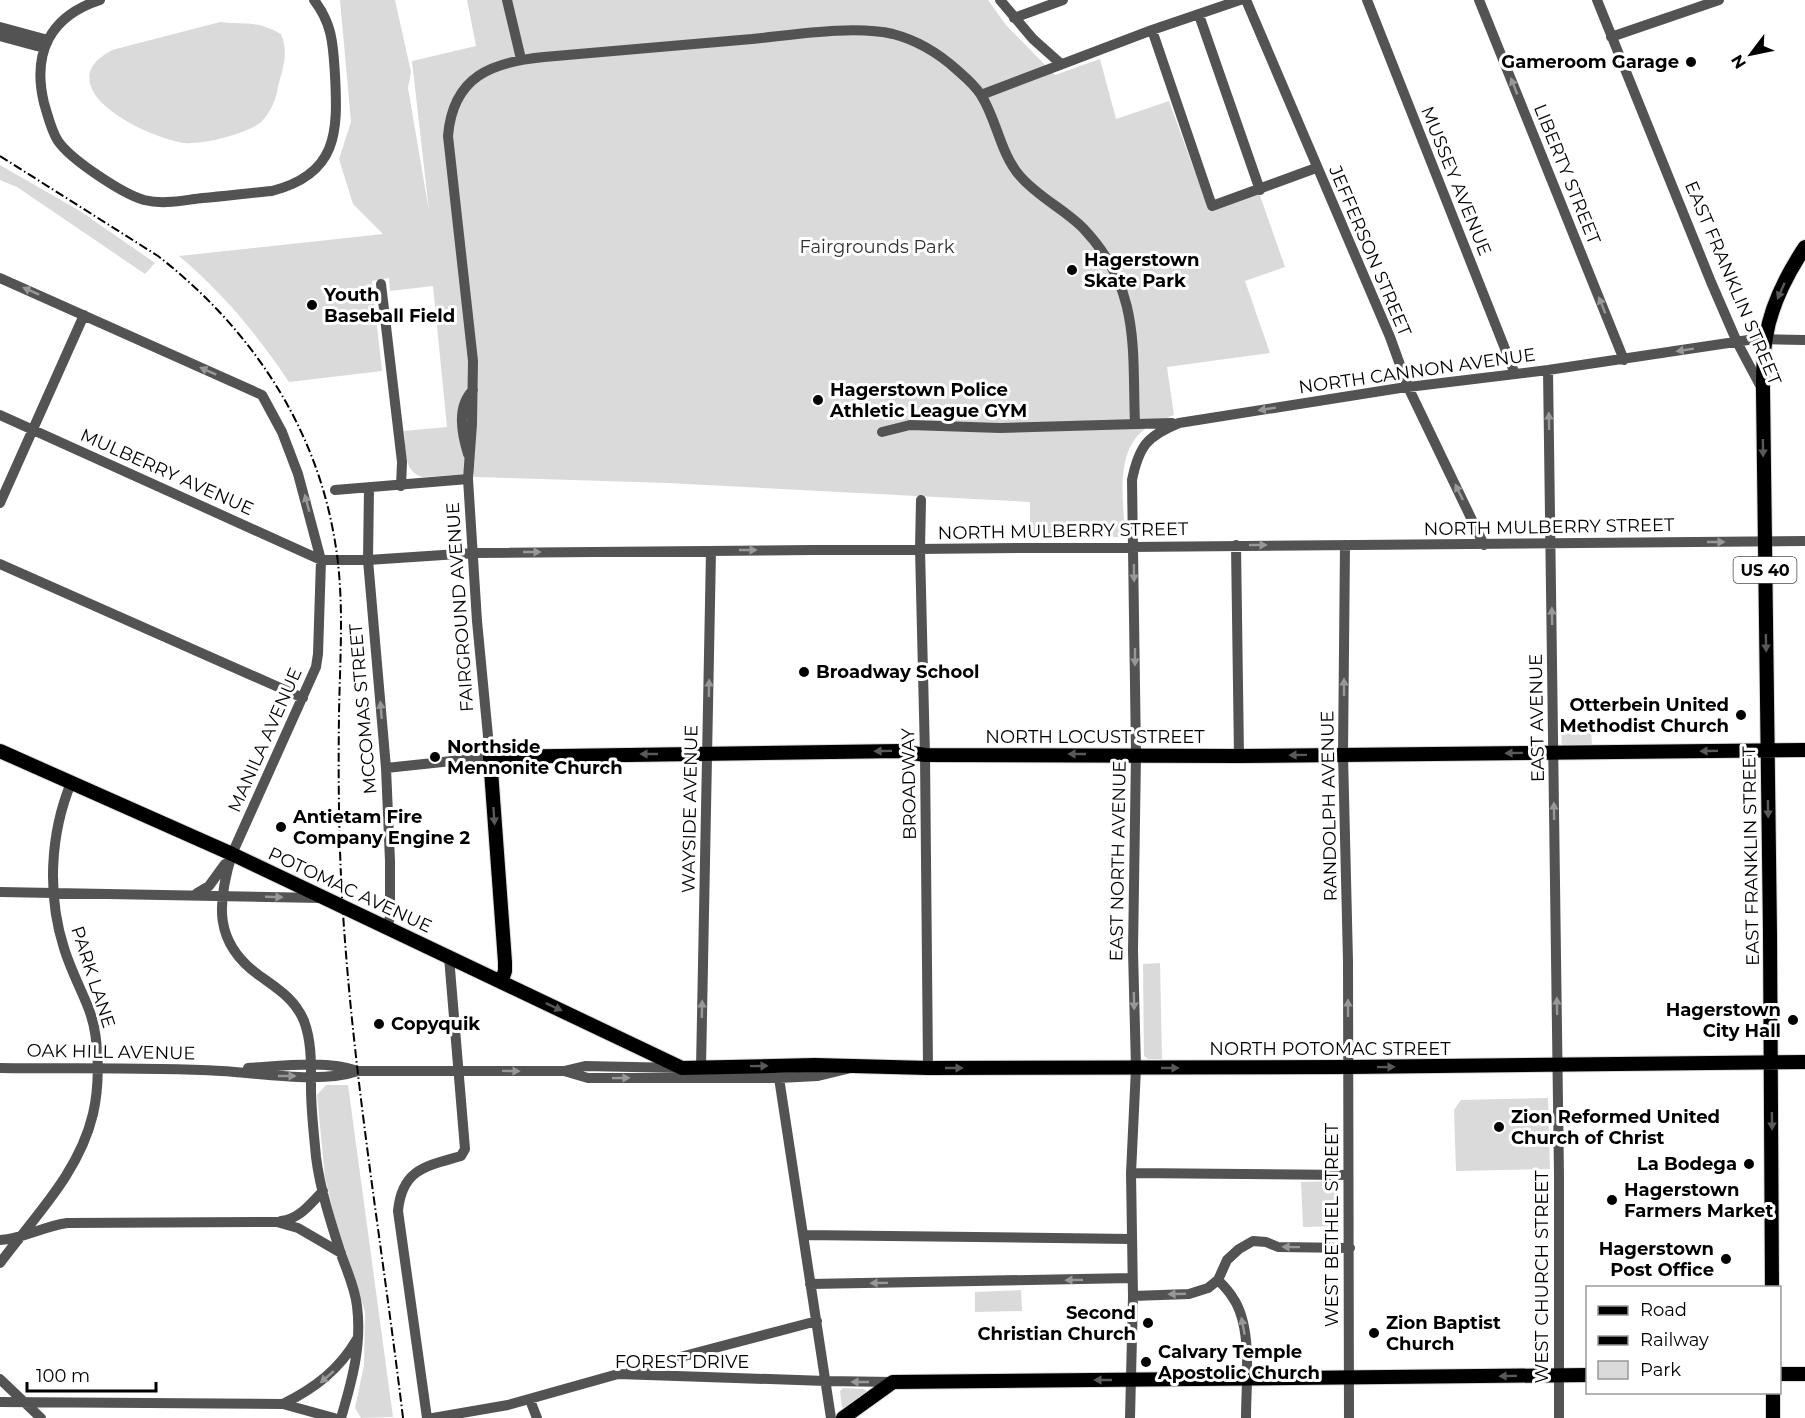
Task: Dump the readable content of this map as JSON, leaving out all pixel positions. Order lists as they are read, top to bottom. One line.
{"streets":{"main road":["EAST FRANKLIN STREET","US 40","FAIRGROUND AVENUE","NORTH LOCUST STREET","POTOMAC AVENUE","NORTH POTOMAC STREET","OAK HILL AVENUE"],"street":["LIBERTY STREET","MUSSEY AVENUE","JEFFERSON STREET","NORTH CANNON AVENUE","MULBERRY AVENUE","NORTH MULBERRY STREET","MCCOMAS STREET","EAST AVENUE","MANILA AVENUE","BROADWAY","RANDOLPH AVENUE","WAYSIDE AVENUE","EAST NORTH AVENUE","PARK LANE","WEST BETHEL STREET","WEST CHURCH STREET","FOREST DRIVE"]},"crossings":[["LIBERTY STREET","NORTH CANNON AVENUE"],["MUSSEY AVENUE","NORTH CANNON AVENUE"],["JEFFERSON STREET","NORTH CANNON AVENUE"],["JEFFERSON STREET","NORTH MULBERRY STREET"],["EAST FRANKLIN STREET","NORTH CANNON AVENUE"],["EAST FRANKLIN STREET","NORTH MULBERRY STREET"],["EAST FRANKLIN STREET","US 40"],["EAST FRANKLIN STREET","NORTH LOCUST STREET"],["EAST FRANKLIN STREET","NORTH POTOMAC STREET"],["NORTH CANNON AVENUE","NORTH MULBERRY STREET"],["NORTH CANNON AVENUE","US 40"],["NORTH CANNON AVENUE","EAST AVENUE"],["NORTH CANNON AVENUE","EAST NORTH AVENUE"],["MULBERRY AVENUE","NORTH MULBERRY STREET"],["MULBERRY AVENUE","MANILA AVENUE"],["NORTH MULBERRY STREET","FAIRGROUND AVENUE"],["NORTH MULBERRY STREET","MCCOMAS STREET"],["NORTH MULBERRY STREET","EAST AVENUE"],["NORTH MULBERRY STREET","MANILA AVENUE"],["NORTH MULBERRY STREET","BROADWAY"],["NORTH MULBERRY STREET","RANDOLPH AVENUE"],["NORTH MULBERRY STREET","WAYSIDE AVENUE"],["NORTH MULBERRY STREET","EAST NORTH AVENUE"],["US 40","NORTH POTOMAC STREET"],["FAIRGROUND AVENUE","NORTH LOCUST STREET"],["FAIRGROUND AVENUE","POTOMAC AVENUE"],["MCCOMAS STREET","NORTH LOCUST STREET"],["MCCOMAS STREET","POTOMAC AVENUE"],["EAST AVENUE","NORTH LOCUST STREET"],["EAST AVENUE","NORTH POTOMAC STREET"],["EAST AVENUE","WEST CHURCH STREET"],["NORTH LOCUST STREET","BROADWAY"],["NORTH LOCUST STREET","RANDOLPH AVENUE"],["NORTH LOCUST STREET","WAYSIDE AVENUE"],["NORTH LOCUST STREET","EAST NORTH AVENUE"],["MANILA AVENUE","POTOMAC AVENUE"],["BROADWAY","NORTH POTOMAC STREET"],["RANDOLPH AVENUE","NORTH POTOMAC STREET"],["RANDOLPH AVENUE","WEST BETHEL STREET"],["WAYSIDE AVENUE","NORTH POTOMAC STREET"],["WAYSIDE AVENUE","OAK HILL AVENUE"],["EAST NORTH AVENUE","NORTH POTOMAC STREET"],["POTOMAC AVENUE","PARK LANE"],["POTOMAC AVENUE","OAK HILL AVENUE"],["PARK LANE","OAK HILL AVENUE"],["NORTH POTOMAC STREET","OAK HILL AVENUE"],["NORTH POTOMAC STREET","WEST BETHEL STREET"],["NORTH POTOMAC STREET","WEST CHURCH STREET"]],"one_way":["LIBERTY STREET","EAST FRANKLIN STREET","NORTH CANNON AVENUE","NORTH MULBERRY STREET","MCCOMAS STREET","EAST AVENUE","NORTH LOCUST STREET","MANILA AVENUE","RANDOLPH AVENUE","WAYSIDE AVENUE","EAST NORTH AVENUE","NORTH POTOMAC STREET"],"parks":["Fairgrounds Park"],"places":["Gameroom Garage","Hagerstown Skate Park","Youth Baseball Field","Hagerstown Police Athletic League GYM","Broadway School","Otterbein United Methodist Church","Northside Mennonite Church","Antietam Fire Company Engine 2","Hagerstown City Hall","Copyquik","Zion Reformed United Church of Christ","La Bodega","Hagerstown Farmers Market","Hagerstown Post Office","Second Christian Church","Zion Baptist Church","Calvary Temple Apostolic Church"],"legend":["Road","Railway","Park"],"scale_bar":"100 m","north":"bottom left"}
